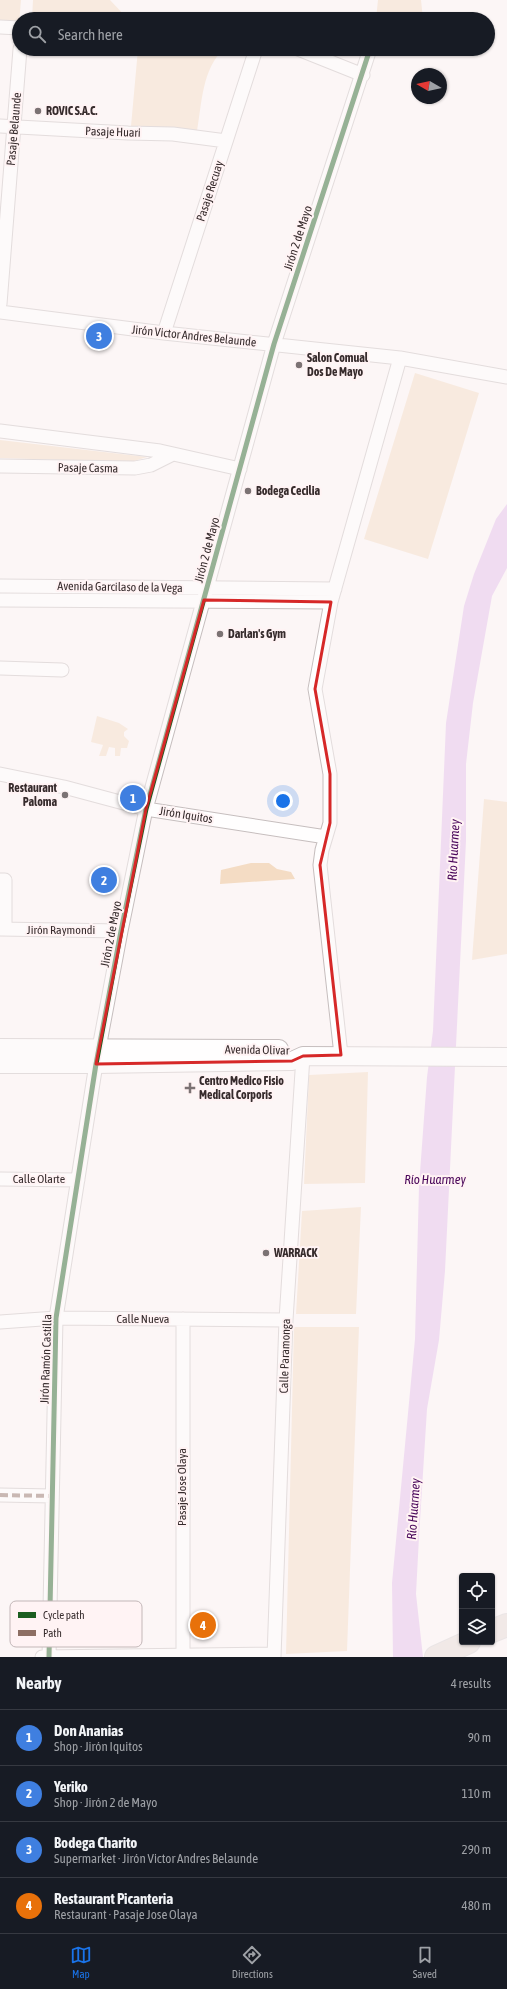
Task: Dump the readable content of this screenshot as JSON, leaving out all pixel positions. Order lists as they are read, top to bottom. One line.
{"streets":{"street":["Pasaje Belaunde","Pasaje Huari","Pasaje Recuay","Jirón 2 de Mayo","Jirón Victor Andres Belaunde","Pasaje Casma","Avenida Garcilaso de la Vega","Jirón Iquitos","Jirón Raymondi","Avenida Olivar","Calle Olarte","Calle Nueva","Calle Paramonga","Jirón Ramón Castilla","Pasaje Jose Olaya"]},"crossings":[["Pasaje Belaunde","Pasaje Huari"],["Pasaje Huari","Pasaje Recuay"],["Pasaje Recuay","Jirón Victor Andres Belaunde"],["Jirón 2 de Mayo","Jirón Victor Andres Belaunde"],["Jirón 2 de Mayo","Pasaje Casma"],["Jirón 2 de Mayo","Avenida Garcilaso de la Vega"],["Jirón 2 de Mayo","Jirón Iquitos"],["Jirón 2 de Mayo","Jirón Raymondi"],["Jirón 2 de Mayo","Avenida Olivar"],["Jirón 2 de Mayo","Jirón Ramón Castilla"],["Avenida Olivar","Calle Paramonga"],["Avenida Olivar","Jirón Ramón Castilla"],["Calle Olarte","Jirón Ramón Castilla"],["Calle Nueva","Calle Paramonga"],["Calle Nueva","Jirón Ramón Castilla"],["Calle Nueva","Pasaje Jose Olaya"]],"water":["Río Huarmey"],"places":{"other":["ROVIC S.A.C.","Salon Comual Dos De Mayo","Bodega Cecilia","Darlan's Gym","Restaurant Paloma","WARRACK"],"health":["Centro Medico Fisio Medical Corporis"]},"legend":["Cycle path","Path"],"north":"left","page":{"search":"Search here","pins":["3","1","2","4"],"heading":["Nearby","4 results"],"list":[{"mark":"1","name":"Don Ananias","note":"Shop · Jirón Iquitos","value":"90 m"},{"mark":"2","name":"Yeriko","note":"Shop · Jirón 2 de Mayo","value":"110 m"},{"mark":"3","name":"Bodega Charito","note":"Supermarket · Jirón Victor Andres Belaunde","value":"290 m"},{"mark":"4","name":"Restaurant Picanteria","note":"Restaurant · Pasaje Jose Olaya","value":"480 m"}],"nav":["Map","Directions","Saved"]}}
